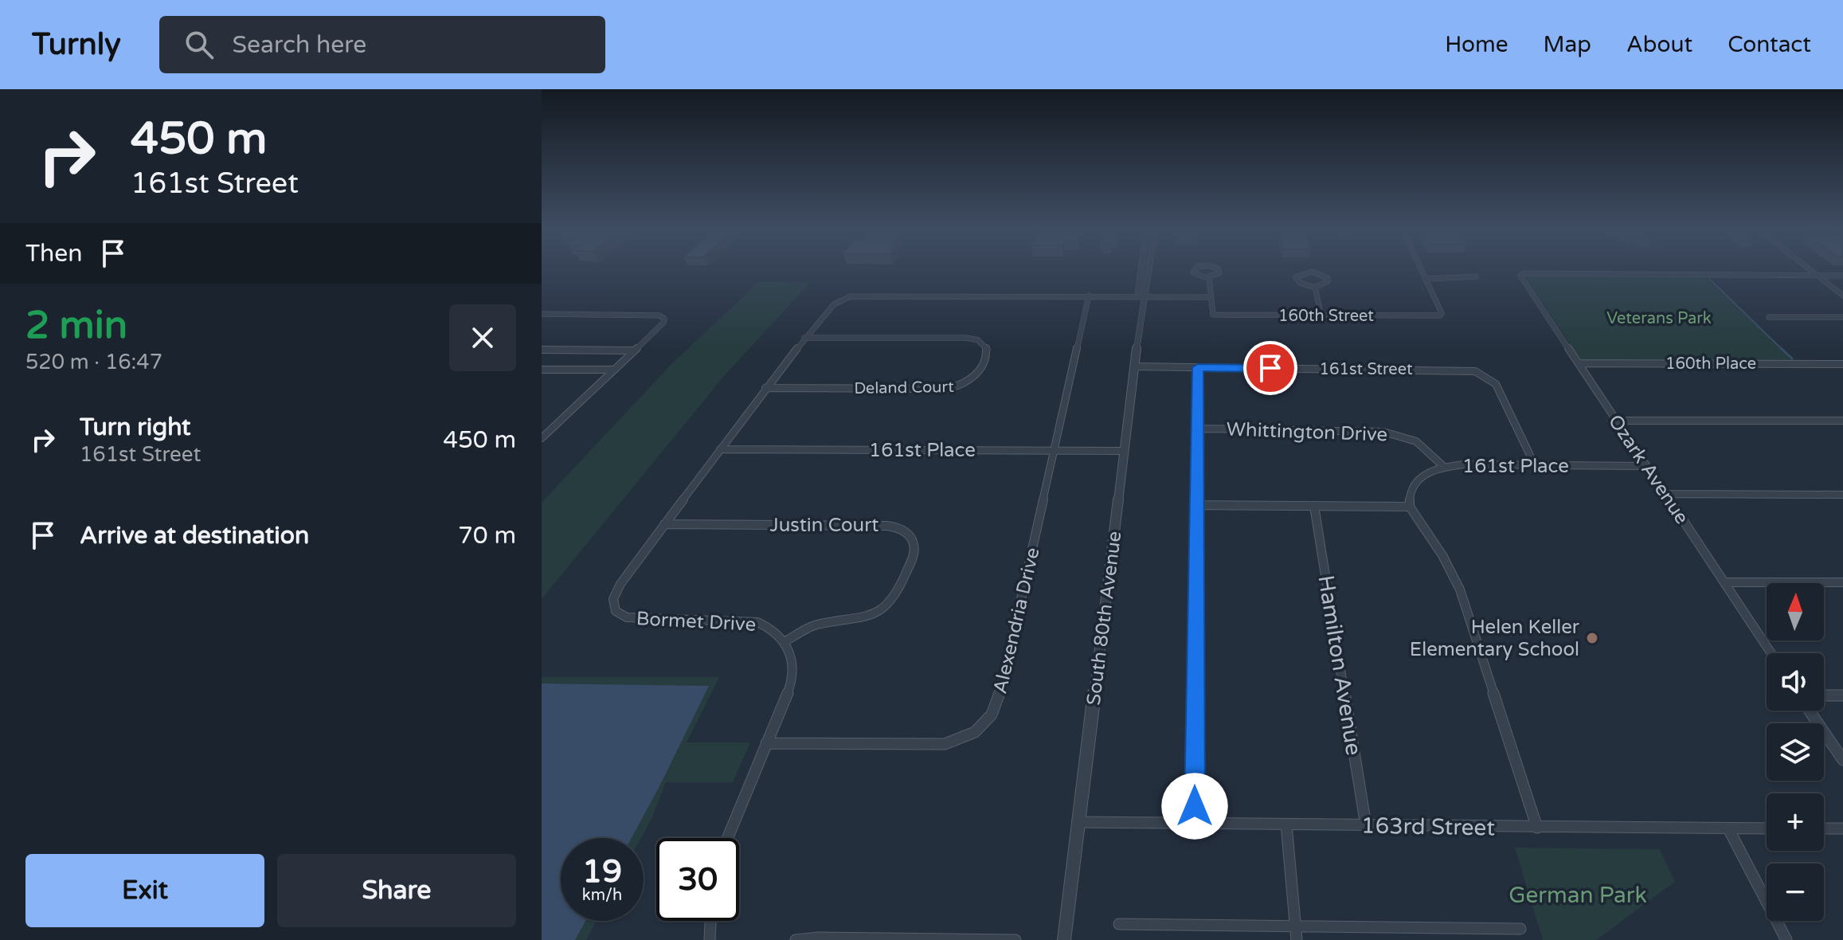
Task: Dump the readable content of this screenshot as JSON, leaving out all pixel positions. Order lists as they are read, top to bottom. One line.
{"streets":{"street":["160th Street","160th Place","161st Street","Deland Court","Whittington Drive","161st Place","Ozark Avenue","Justin Court","South 80th Avenue","Alexendria Drive","Bormet Drive","Hamilton Avenue","163rd Street"]},"crossings":[["160th Place","Ozark Avenue"],["161st Street","161st Place"],["161st Street","South 80th Avenue"],["Deland Court","Bormet Drive"],["Whittington Drive","161st Place"],["161st Place","Ozark Avenue"],["161st Place","South 80th Avenue"],["161st Place","Alexendria Drive"],["161st Place","Bormet Drive"],["Justin Court","Bormet Drive"],["South 80th Avenue","163rd Street"],["Alexendria Drive","Bormet Drive"],["Hamilton Avenue","163rd Street"]],"parks":["Veterans Park","German Park"],"places":["Helen Keller Elementary School"],"north":"top","page":{"header":"Turnly","search":"Search here","nav":["Home","Map","About","Contact"],"turn":["450 m","161st Street"],"then":"Then","heading":["2 min","520 m · 16:47"],"list":[{"name":"Turn right","note":"161st Street","value":"450 m"},{"name":"Arrive at destination","value":"70 m"}],"map_buttons":["+","−"],"speed":"19 km/h","limit":"30","buttons":["Exit","Share"]}}
